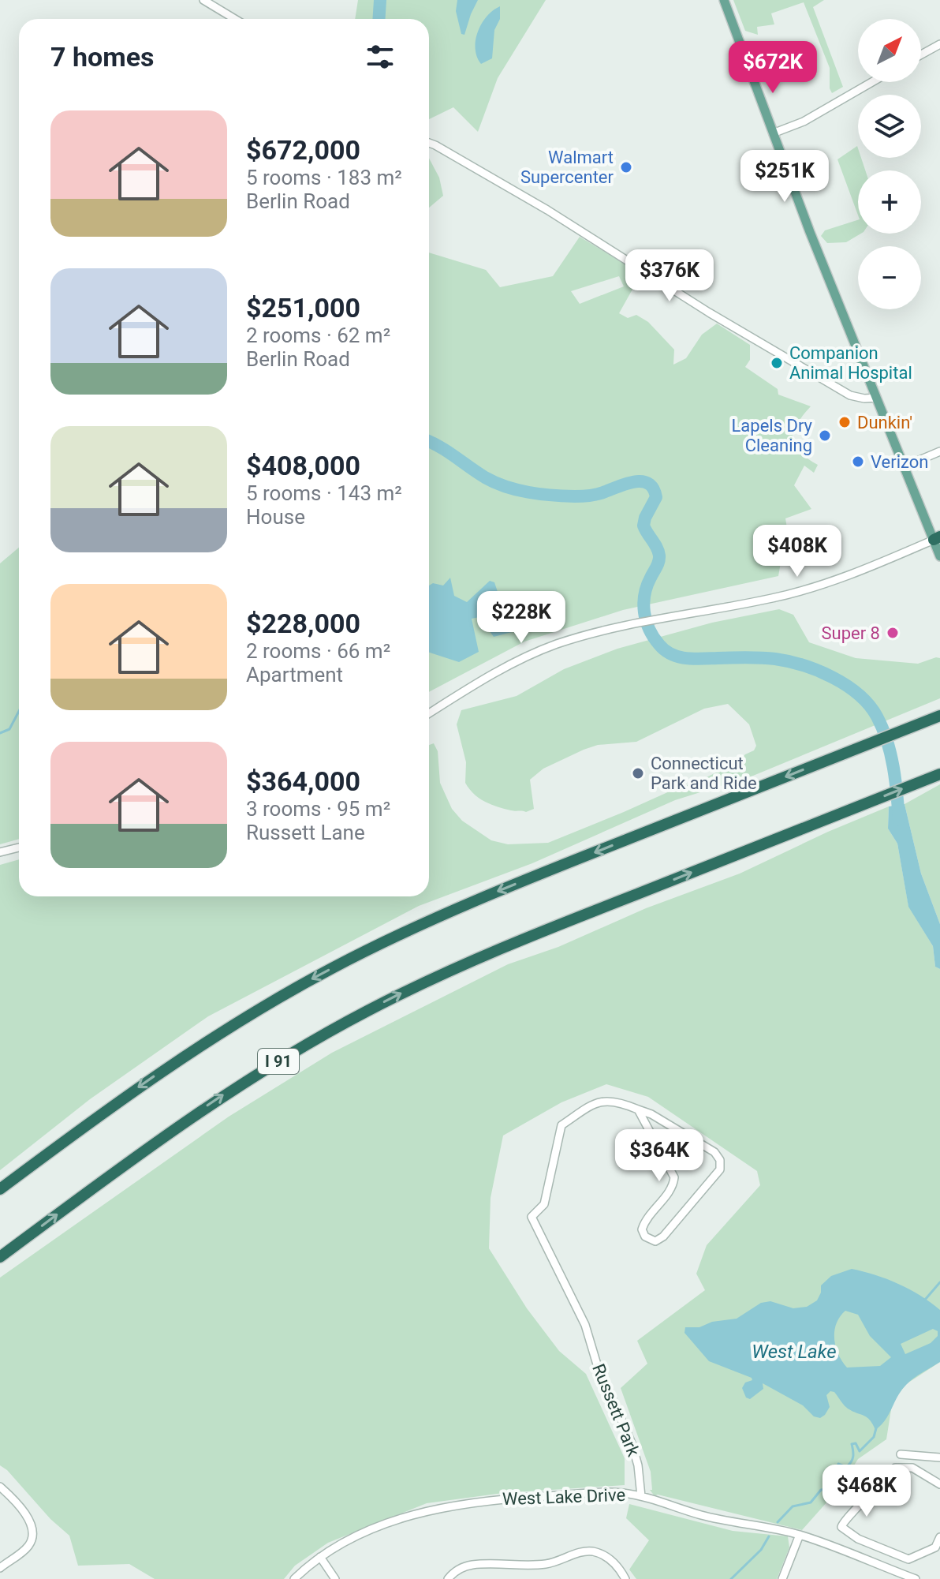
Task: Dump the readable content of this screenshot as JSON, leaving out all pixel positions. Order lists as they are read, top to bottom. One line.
{"streets":{"highway":["I 91"],"street":["Russett Park","West Lake Drive"]},"crossings":[["Russett Park","West Lake Drive"]],"water":["West Lake"],"places":["Walmart Supercenter","Companion Animal Hospital","Dunkin'","Lapels Dry Cleaning","Verizon","Super 8","Connecticut Park and Ride"],"north":"top right","page":{"map_buttons":["+","−"],"heading":"7 homes","price":["$672K","$251K","$376K","$408K","$228K","$364K","$468K"],"list":[{"name":"$672,000","note":"5 rooms · 183 m² · Berlin Road"},{"name":"$251,000","note":"2 rooms · 62 m² · Berlin Road"},{"name":"$408,000","note":"5 rooms · 143 m² · House"},{"name":"$228,000","note":"2 rooms · 66 m² · Apartment"},{"name":"$364,000","note":"3 rooms · 95 m² · Russett Lane"}]}}
